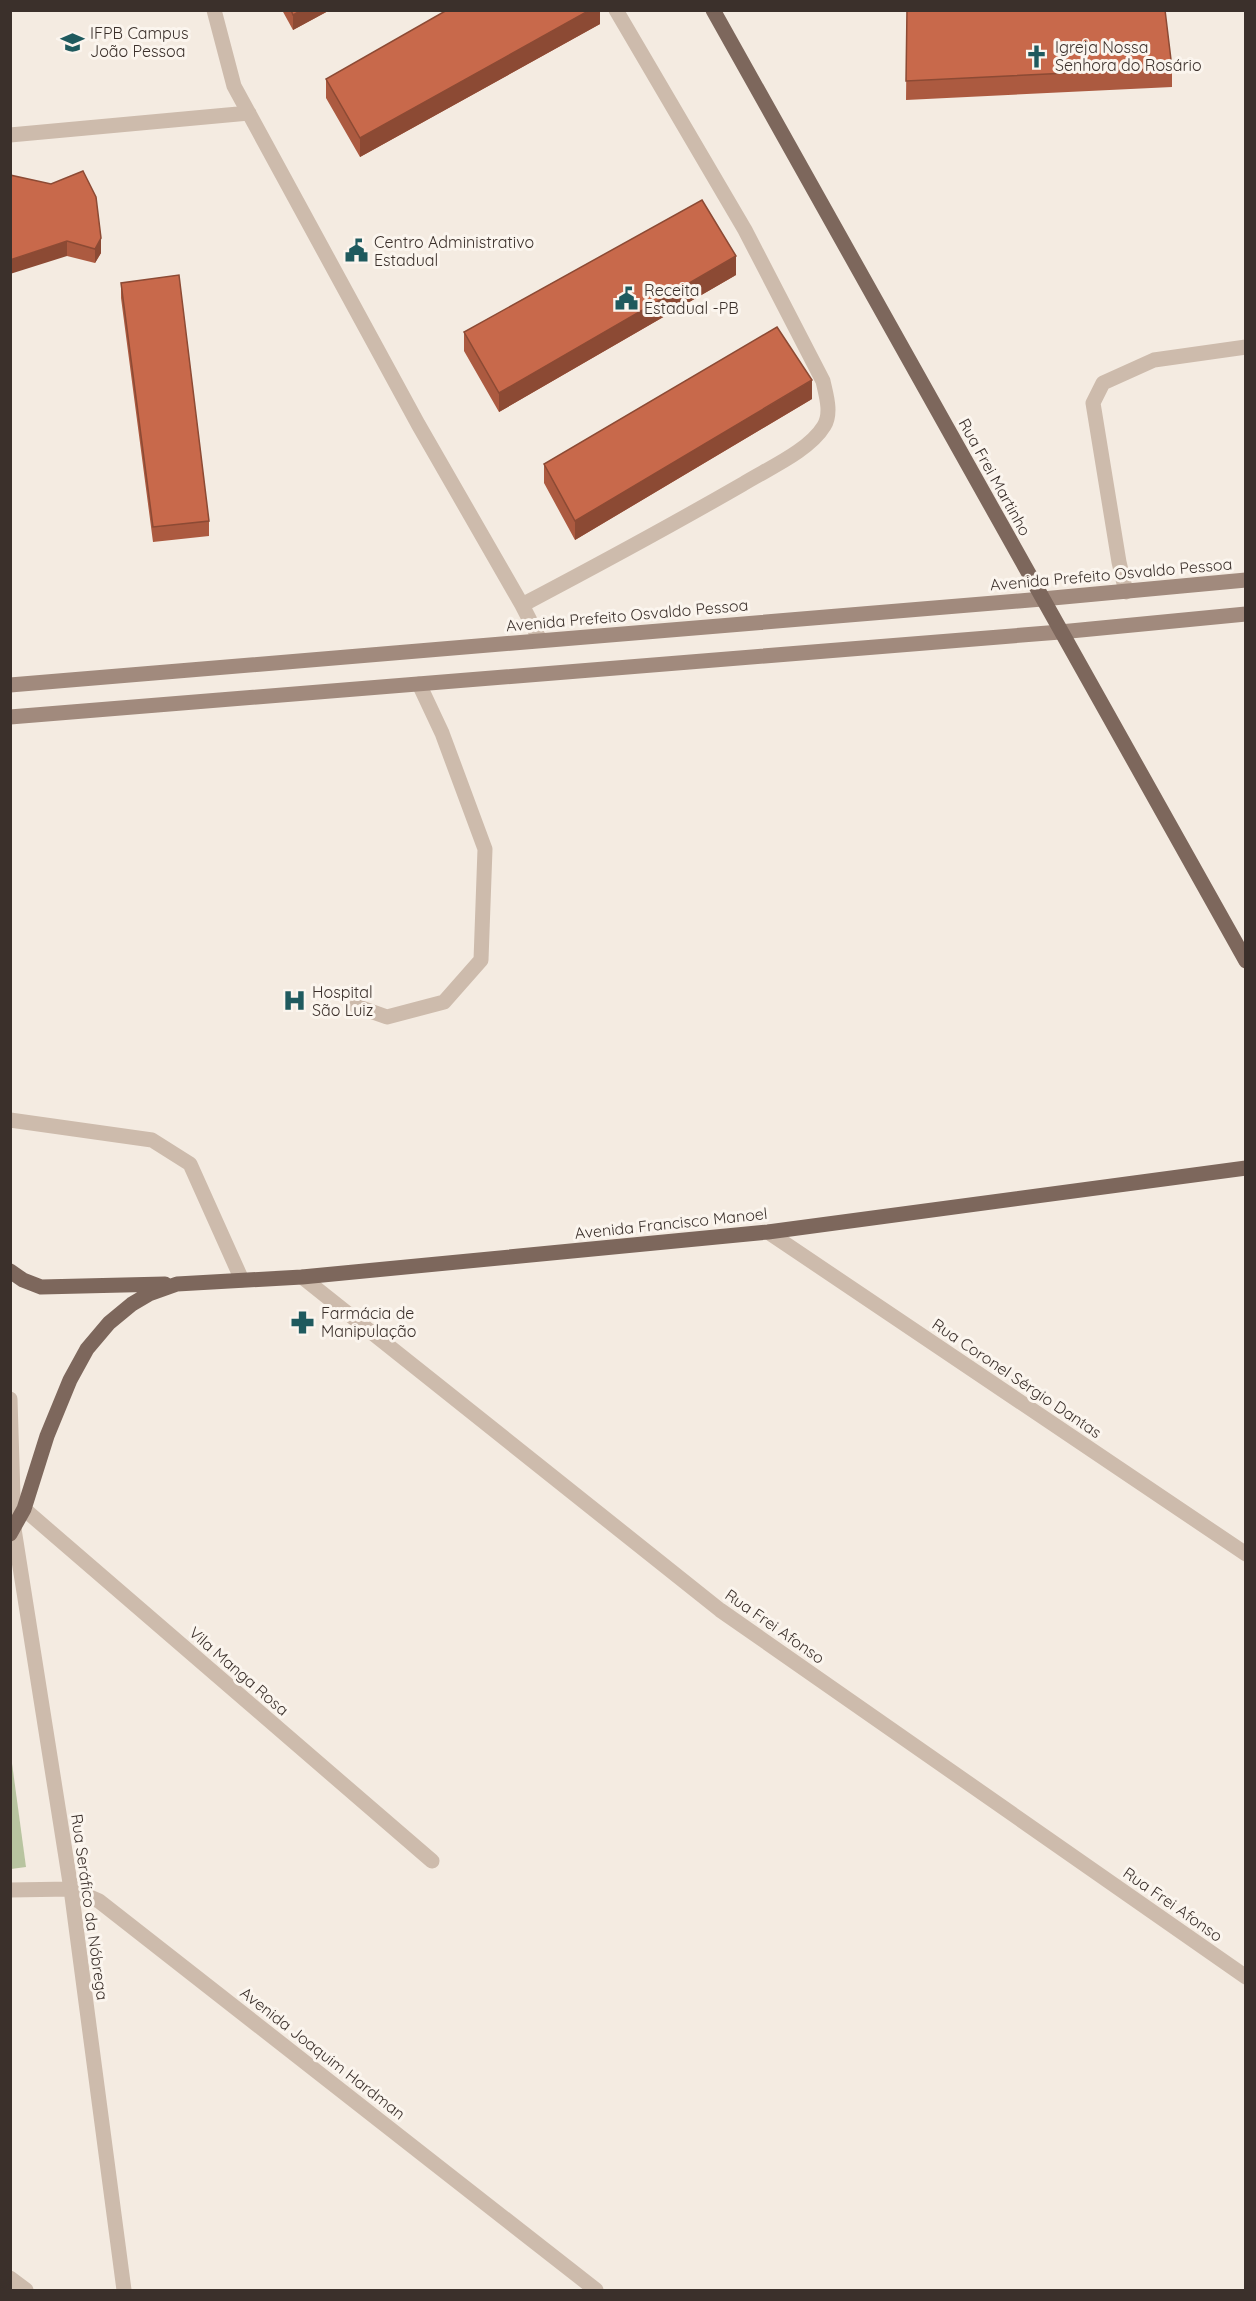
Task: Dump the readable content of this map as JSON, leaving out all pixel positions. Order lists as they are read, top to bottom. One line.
{"streets":{"main road":["Rua Frei Martinho","Avenida Francisco Manoel"],"street":["Avenida Prefeito Osvaldo Pessoa","Rua Coronel Sérgio Dantas","Rua Frei Afonso","Vila Manga Rosa","Rua Seráfico da Nóbrega","Avenida Joaquim Hardman"]},"crossings":[["Rua Frei Martinho","Avenida Prefeito Osvaldo Pessoa"],["Avenida Francisco Manoel","Rua Coronel Sérgio Dantas"],["Avenida Francisco Manoel","Rua Frei Afonso"],["Avenida Francisco Manoel","Vila Manga Rosa"],["Avenida Francisco Manoel","Rua Seráfico da Nóbrega"],["Rua Seráfico da Nóbrega","Avenida Joaquim Hardman"]],"places":{"school or university":["IFPB Campus João Pessoa"],"church":["Igreja Nossa Senhora do Rosário"],"public building":["Centro Administrativo Estadual","Receita Estadual -PB"],"hospital":["Hospital São Luiz"],"pharmacy":["Farmácia de Manipulação"]}}
